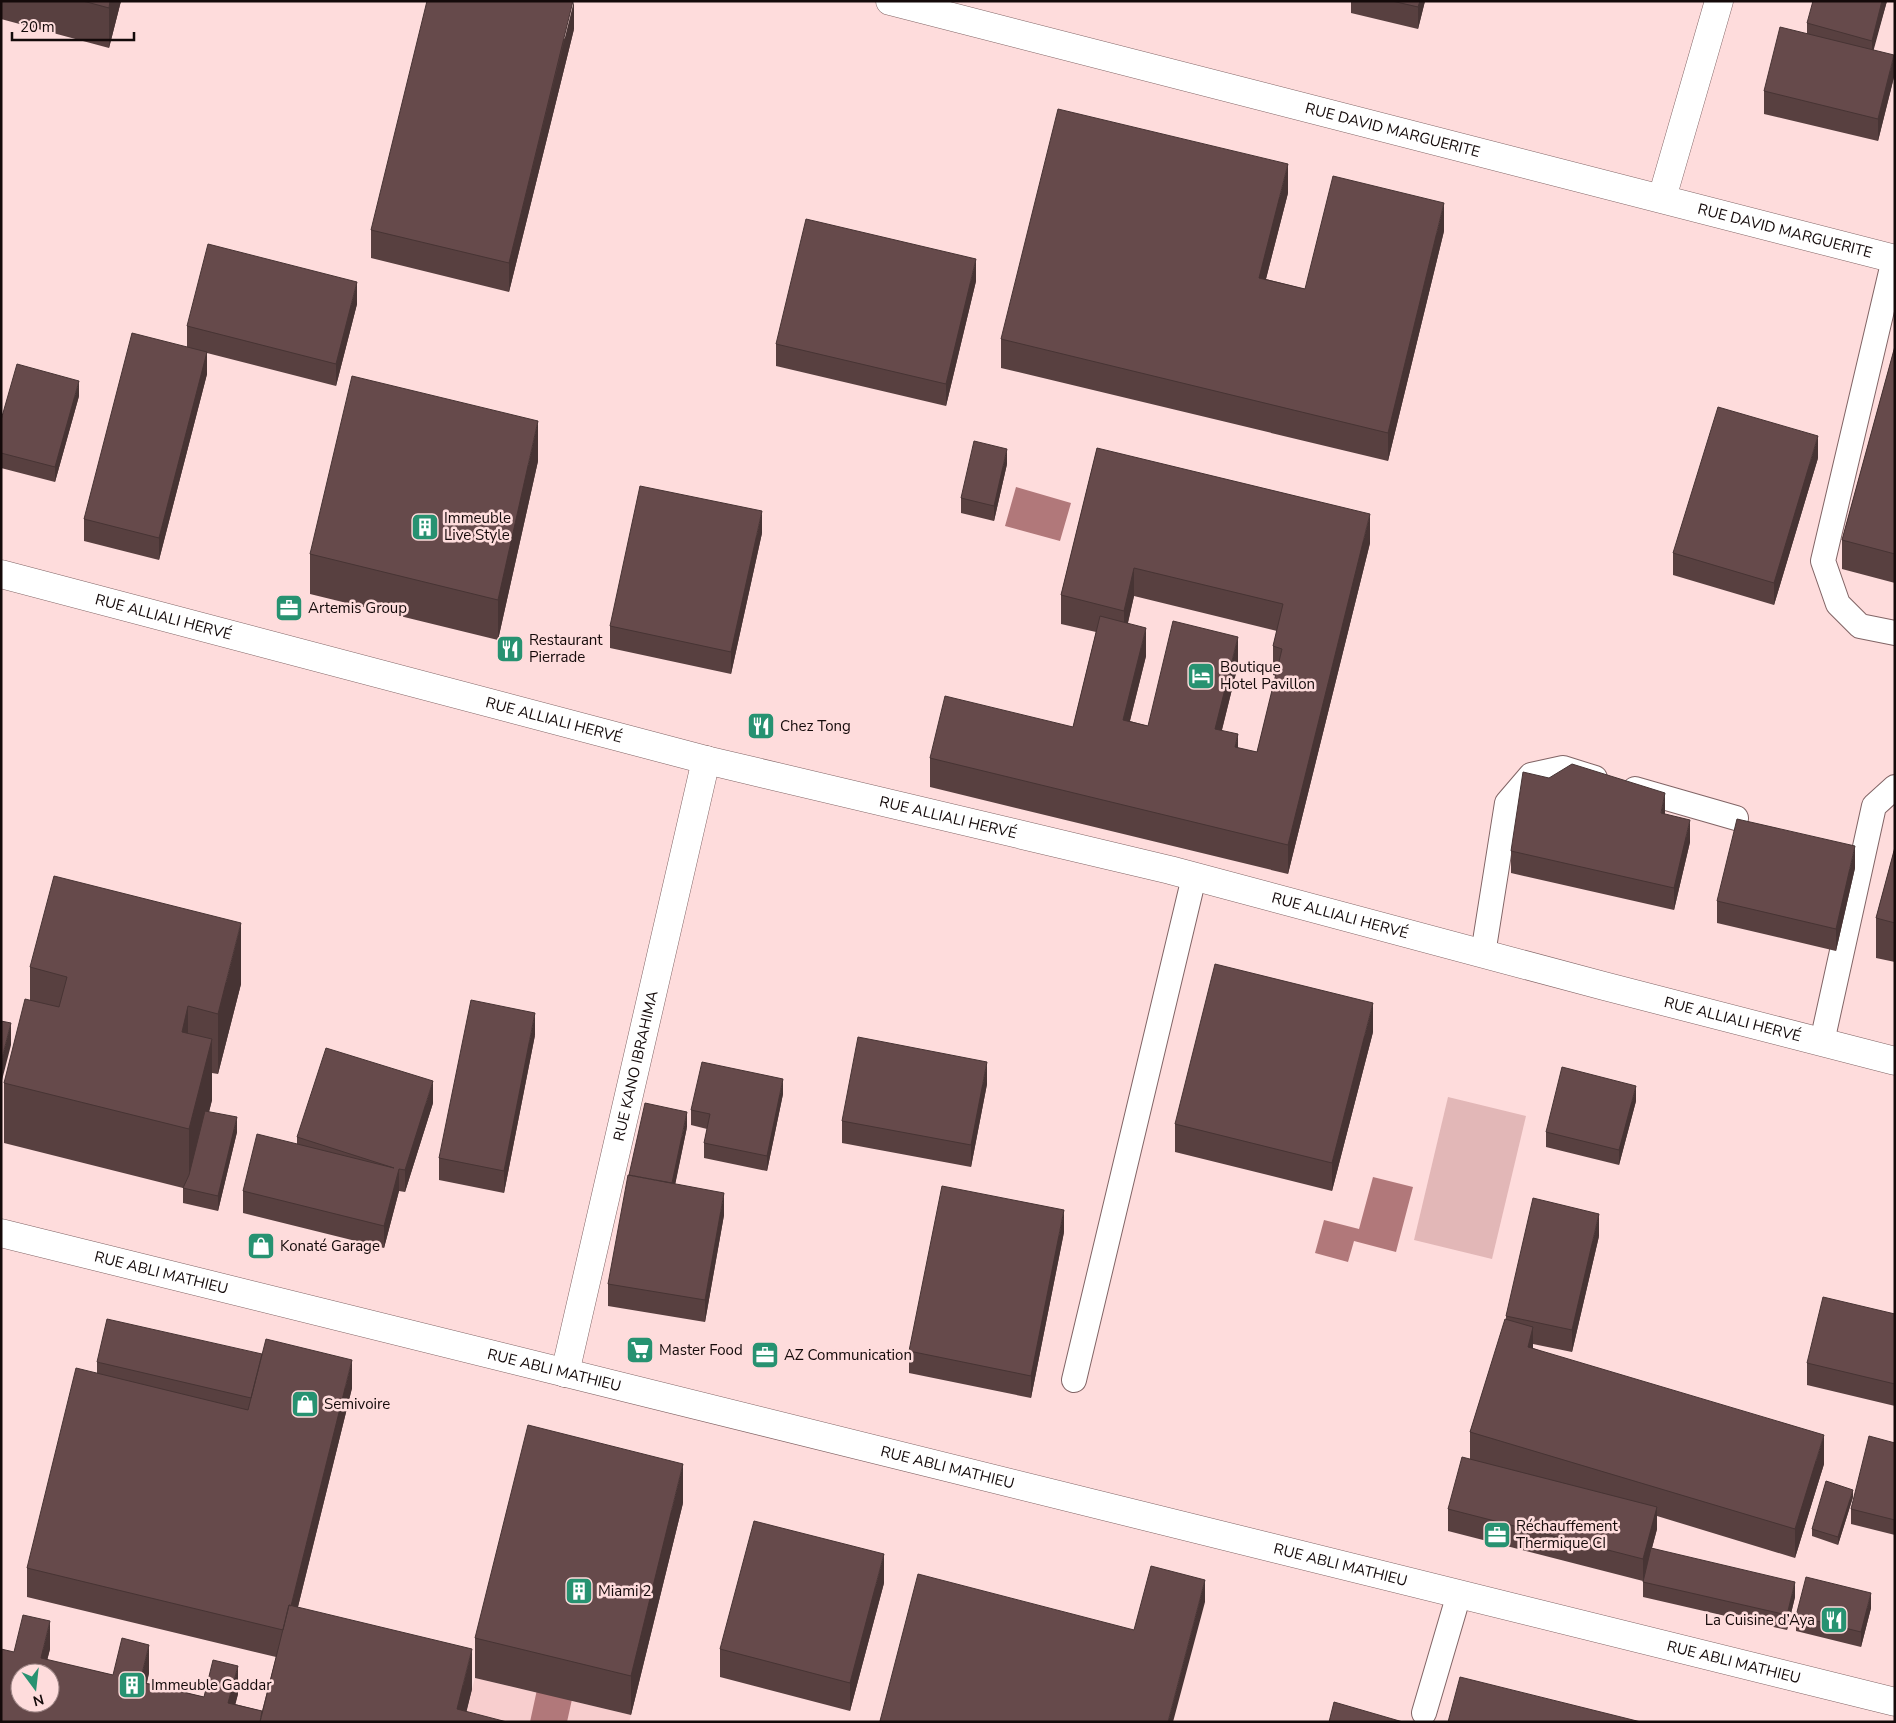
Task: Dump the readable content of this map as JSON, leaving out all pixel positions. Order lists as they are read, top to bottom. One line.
{"streets":{"street":["RUE DAVID MARGUERITE","RUE ALLIALI HERVÉ","RUE KANO IBRAHIMA","RUE ABLI MATHIEU"]},"crossings":[["RUE ALLIALI HERVÉ","RUE KANO IBRAHIMA"],["RUE KANO IBRAHIMA","RUE ABLI MATHIEU"]],"places":{"building":["Immeuble Live Style","Miami 2","Immeuble Gaddar"],"office":["Artemis Group","AZ Communication","Réchauffement Thermique CI"],"restaurant":["Restaurant Pierrade","Chez Tong","La Cuisine d’Aya"],"hotel":["Boutique Hotel Pavillon"],"shop":["Konaté Garage","Semivoire"],"supermarket":["Master Food"]},"scale_bar":"20 m","north":"bottom"}
